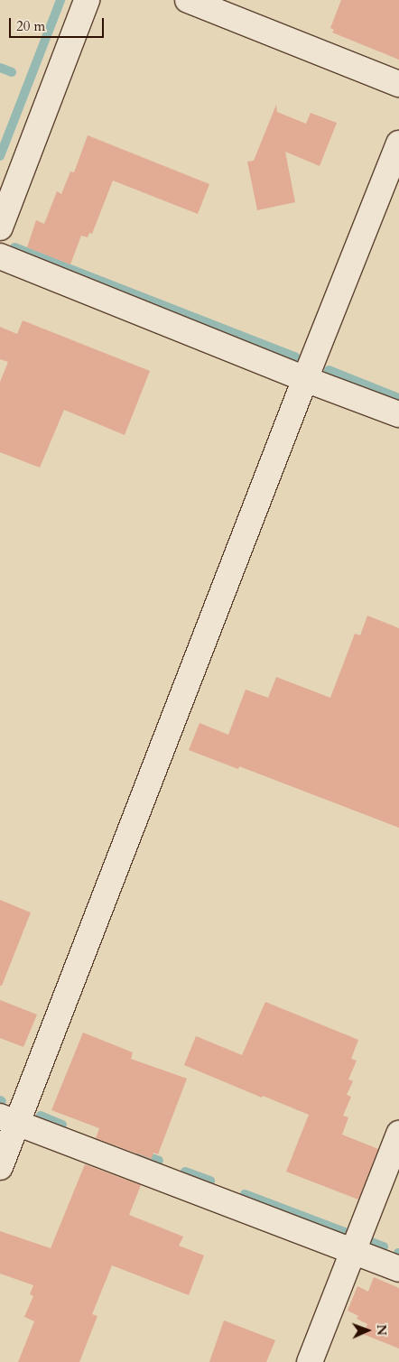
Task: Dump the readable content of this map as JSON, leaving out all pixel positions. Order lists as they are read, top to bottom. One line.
{"scale_bar":"20 m","north":"right"}
